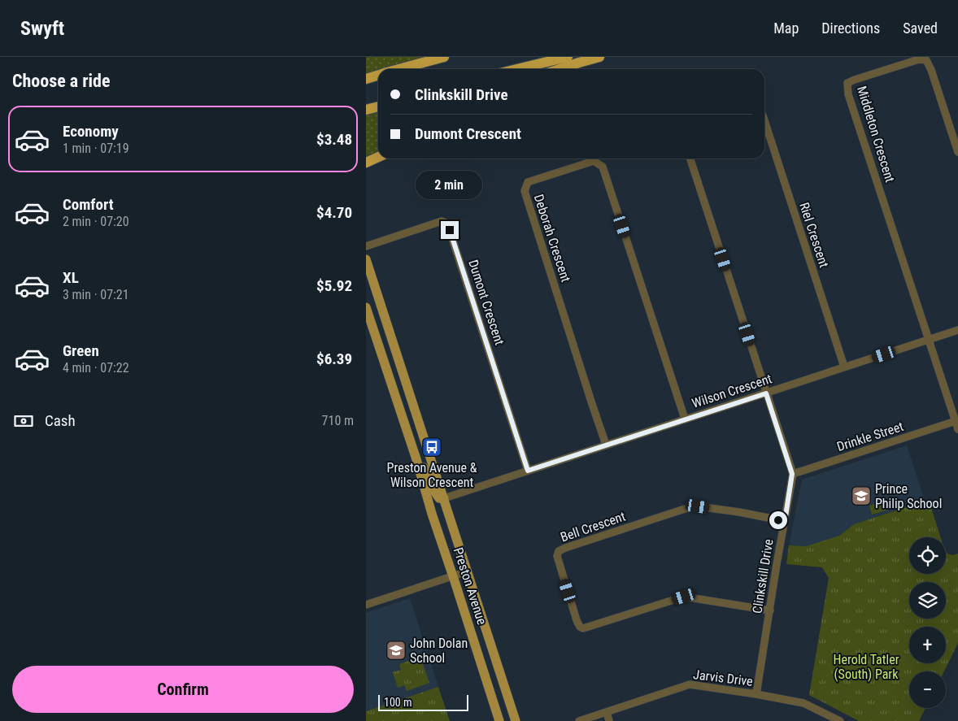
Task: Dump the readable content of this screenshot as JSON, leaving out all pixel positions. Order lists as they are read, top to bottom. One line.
{"streets":{"main road":["Preston Avenue"],"street":["Middleton Crescent","Riel Crescent","Deborah Crescent","Dumont Crescent","Wilson Crescent","Drinkle Street","Bell Crescent","Clinkskill Drive","Jarvis Drive"]},"crossings":[["Middleton Crescent","Wilson Crescent"],["Riel Crescent","Wilson Crescent"],["Deborah Crescent","Wilson Crescent"],["Dumont Crescent","Wilson Crescent"],["Wilson Crescent","Clinkskill Drive"],["Wilson Crescent","Preston Avenue"],["Drinkle Street","Clinkskill Drive"],["Bell Crescent","Clinkskill Drive"],["Clinkskill Drive","Jarvis Drive"]],"parks":["Herold Tatler (South) Park"],"places":{"bus stop":["Preston Avenue & Wilson Crescent"],"school or university":["Prince Philip School","John Dolan School"]},"scale_bar":"100 m","page":{"header":"Swyft","nav":["Map","Directions","Saved"],"heading":"Choose a ride","banner":["Clinkskill Drive","Dumont Crescent"],"list":[{"name":"Economy","note":"1 min · 07:19","value":"$3.48"},{"name":"Comfort","note":"2 min · 07:20","value":"$4.70"},{"name":"XL","note":"3 min · 07:21","value":"$5.92"},{"name":"Green","note":"4 min · 07:22","value":"$6.39"}],"bubble":"2 min","pay":["Cash","710 m"],"map_buttons":["+","−"],"buttons":"Confirm","scale":"100 m"}}
